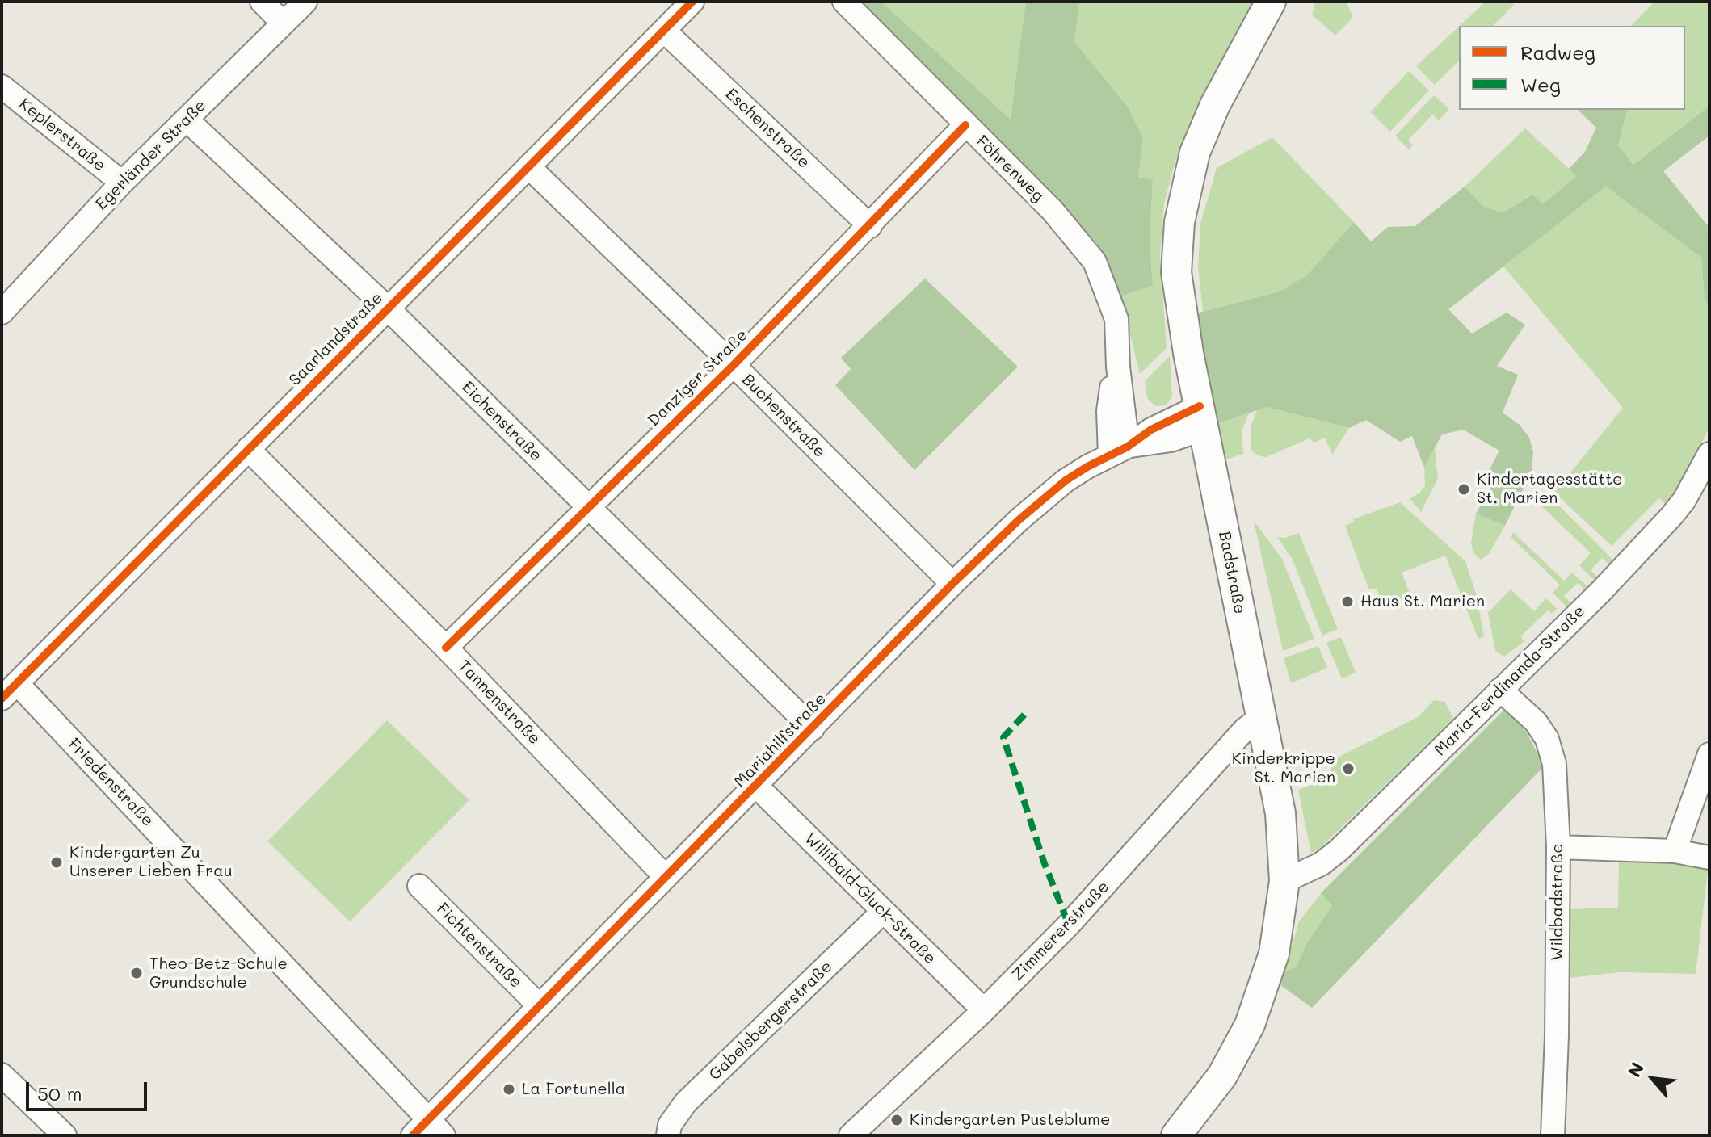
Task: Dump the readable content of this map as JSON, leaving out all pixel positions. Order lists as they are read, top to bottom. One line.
{"streets":{"main road":["Badstraße"],"street":["Eschenstraße","Keplerstraße","Egerländer Straße","Föhrenweg","Saarlandstraße","Danziger Straße","Buchenstraße","Eichenstraße","Maria-Ferdinanda-Straße","Tannenstraße","Mariahilfstraße","Friedenstraße","Willibald-Gluck-Straße","Wildbadstraße","Zimmererstraße","Fichtenstraße","Gabelsbergerstraße"]},"crossings":[["Eschenstraße","Saarlandstraße"],["Eschenstraße","Danziger Straße"],["Keplerstraße","Egerländer Straße"],["Egerländer Straße","Eichenstraße"],["Föhrenweg","Danziger Straße"],["Föhrenweg","Mariahilfstraße"],["Saarlandstraße","Buchenstraße"],["Saarlandstraße","Eichenstraße"],["Saarlandstraße","Tannenstraße"],["Saarlandstraße","Friedenstraße"],["Danziger Straße","Buchenstraße"],["Danziger Straße","Eichenstraße"],["Danziger Straße","Tannenstraße"],["Buchenstraße","Mariahilfstraße"],["Eichenstraße","Mariahilfstraße"],["Badstraße","Maria-Ferdinanda-Straße"],["Badstraße","Mariahilfstraße"],["Badstraße","Zimmererstraße"],["Maria-Ferdinanda-Straße","Wildbadstraße"],["Tannenstraße","Mariahilfstraße"],["Mariahilfstraße","Friedenstraße"],["Mariahilfstraße","Willibald-Gluck-Straße"],["Mariahilfstraße","Fichtenstraße"],["Willibald-Gluck-Straße","Zimmererstraße"],["Willibald-Gluck-Straße","Gabelsbergerstraße"]],"places":["Kindertagesstätte St. Marien","Haus St. Marien","Kinderkrippe St. Marien","Kindergarten Zu Unserer Lieben Frau","Theo-Betz-Schule Grundschule","La Fortunella","Kindergarten Pusteblume"],"legend":["Radweg","Weg"],"scale_bar":"50 m","north":"top left"}
